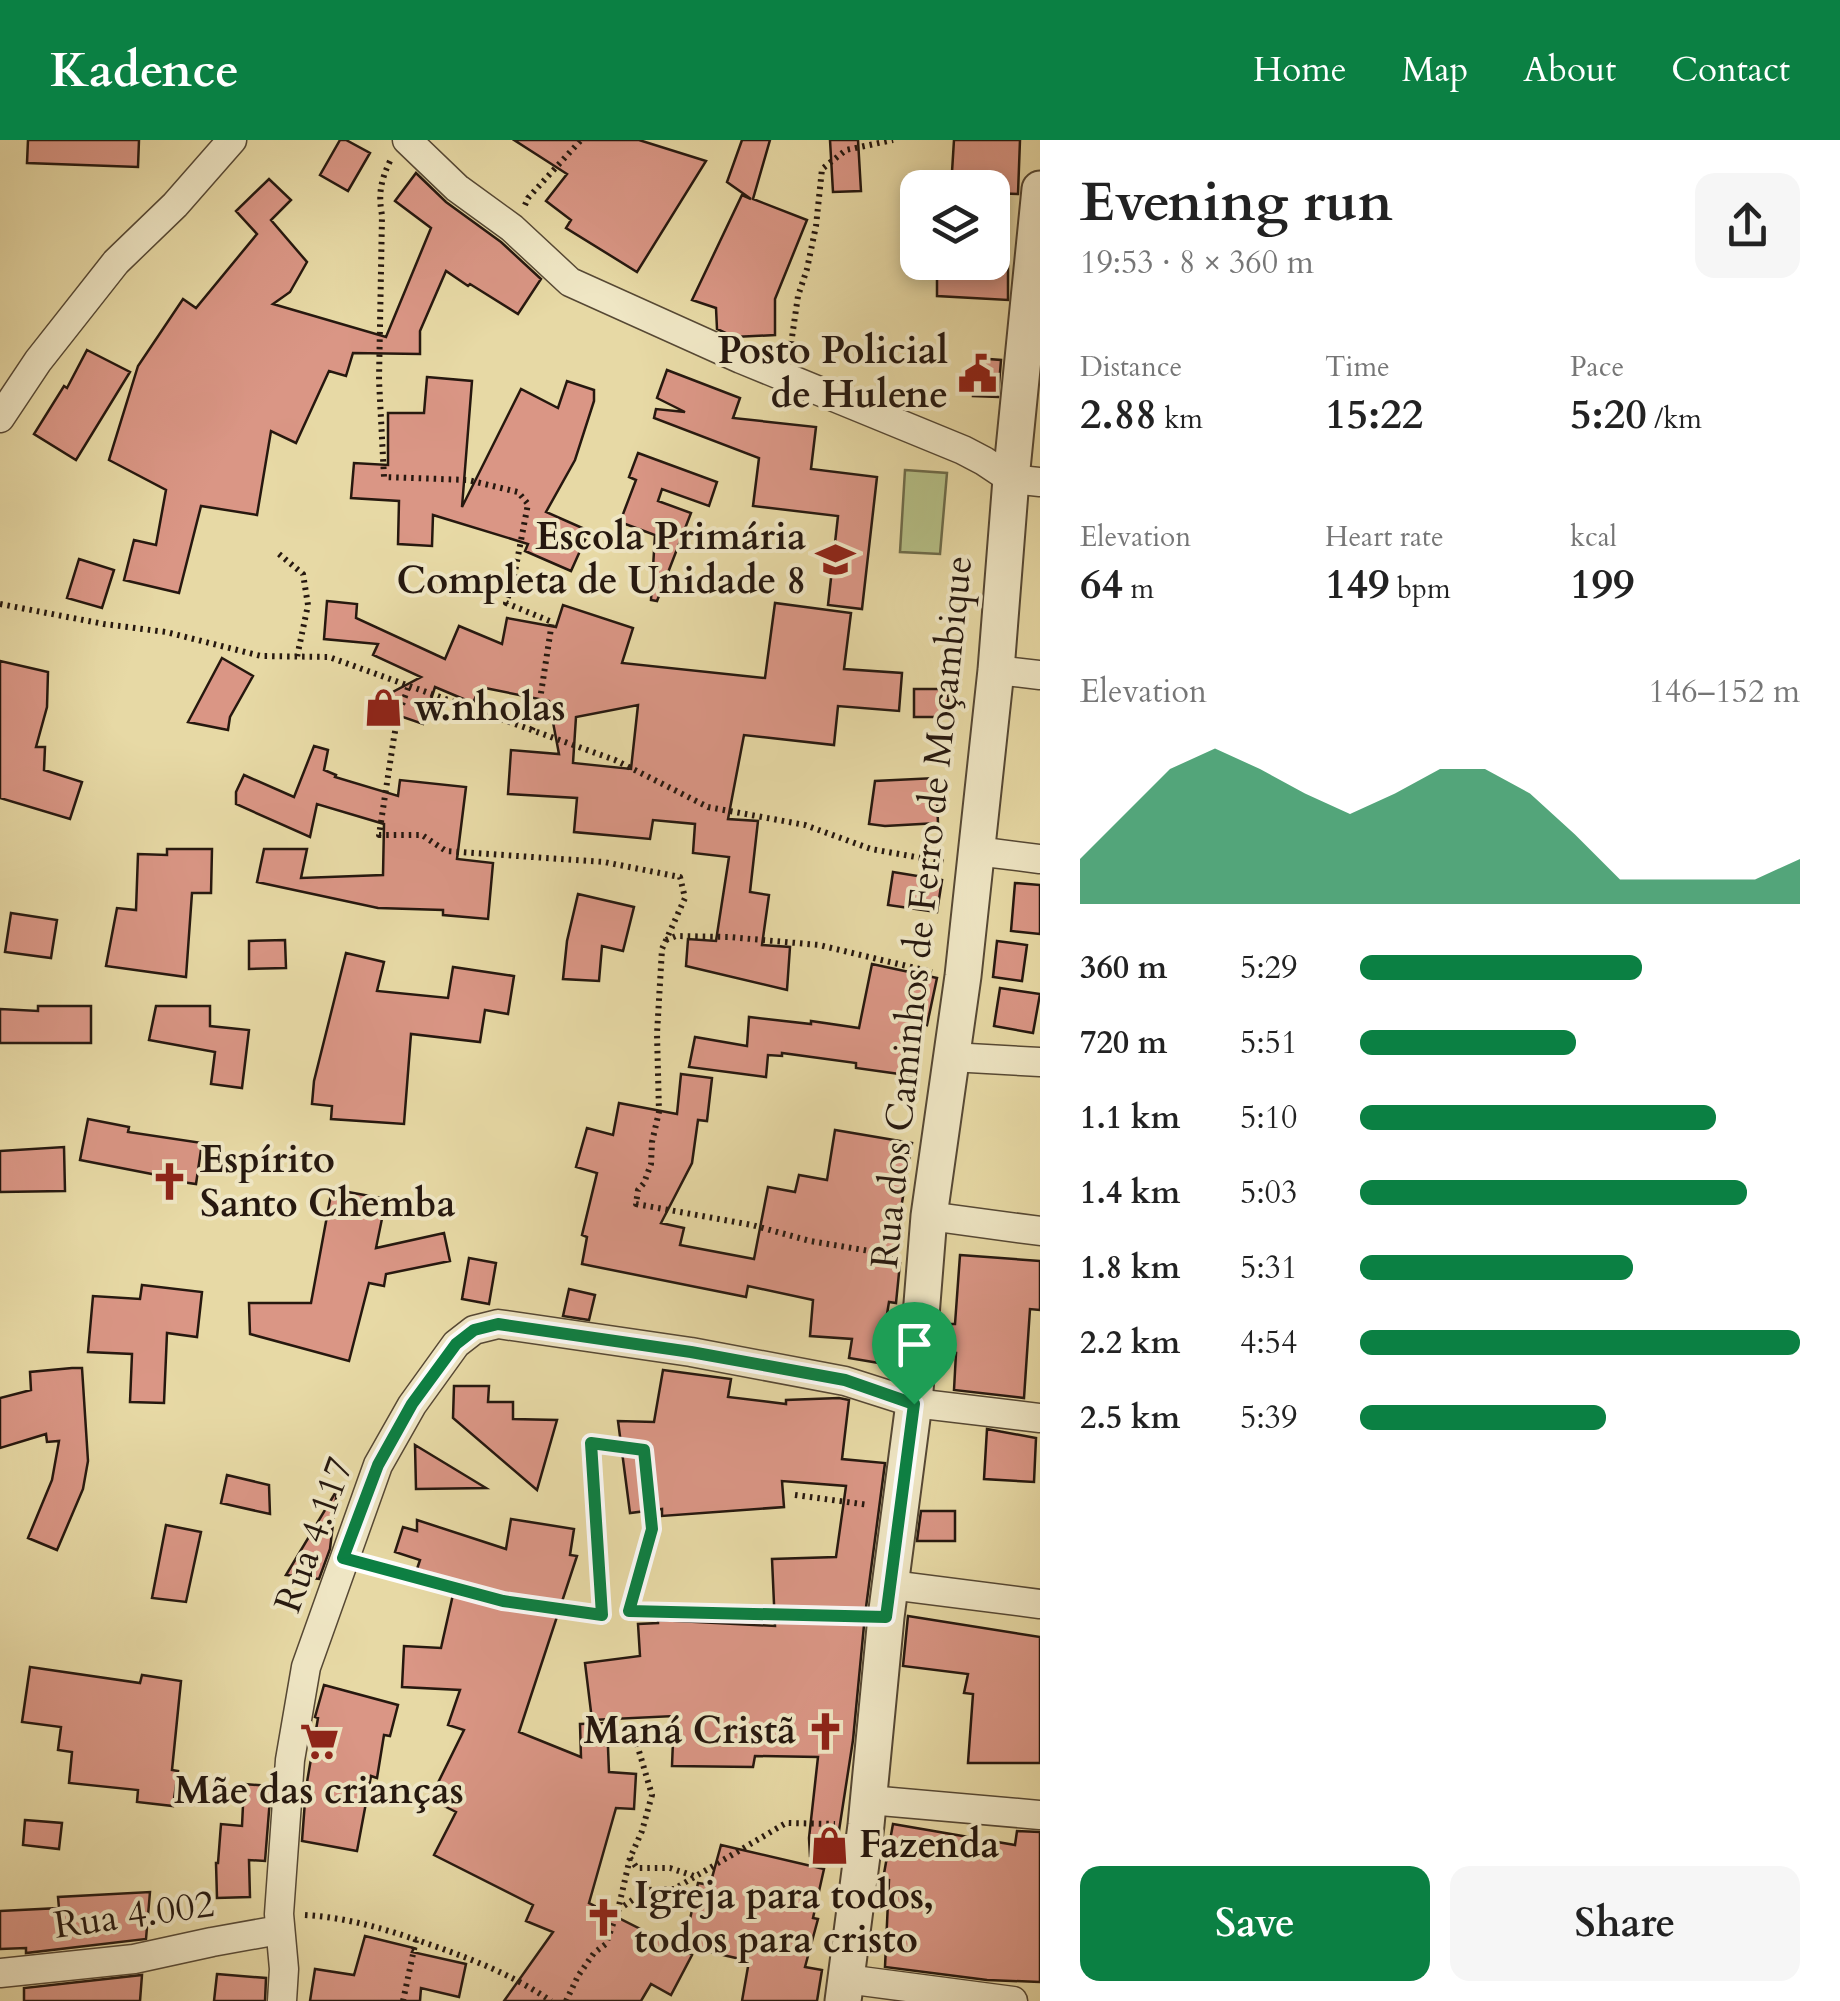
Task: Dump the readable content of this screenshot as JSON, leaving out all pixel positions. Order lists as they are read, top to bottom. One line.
{"streets":{"street":["Rua dos Caminhos de Ferro de Moçambique","Rua 4.117","Rua 4.002"]},"crossings":[["Rua dos Caminhos de Ferro de Moçambique","Rua 4.117"],["Rua 4.117","Rua 4.002"]],"places":{"public building":["Posto Policial de Hulene"],"school or university":["Escola Primária Completa de Unidade 8"],"shop":["w.nholas","Fazenda"],"church":["Espírito Santo Chemba","Maná Cristã","Igreja para todos, todos para cristo"],"supermarket":["Mãe das crianças"]},"page":{"header":"Kadence","nav":["Home","Map","About","Contact"],"heading":["Evening run","19:53 · 8 × 360 m"],"stats":[["Distance","2.88 km"],["Time","15:22"],["Pace","5:20 /km"],["Elevation","64 m"],["Heart rate","149 bpm"],["kcal","199"]],"chart":["Elevation","146–152 m"],"list":[{"name":"360 m","note":"5:29"},{"name":"720 m","note":"5:51"},{"name":"1.1 km","note":"5:10"},{"name":"1.4 km","note":"5:03"},{"name":"1.8 km","note":"5:31"},{"name":"2.2 km","note":"4:54"},{"name":"2.5 km","note":"5:39"}],"buttons":["Save","Share"]}}
